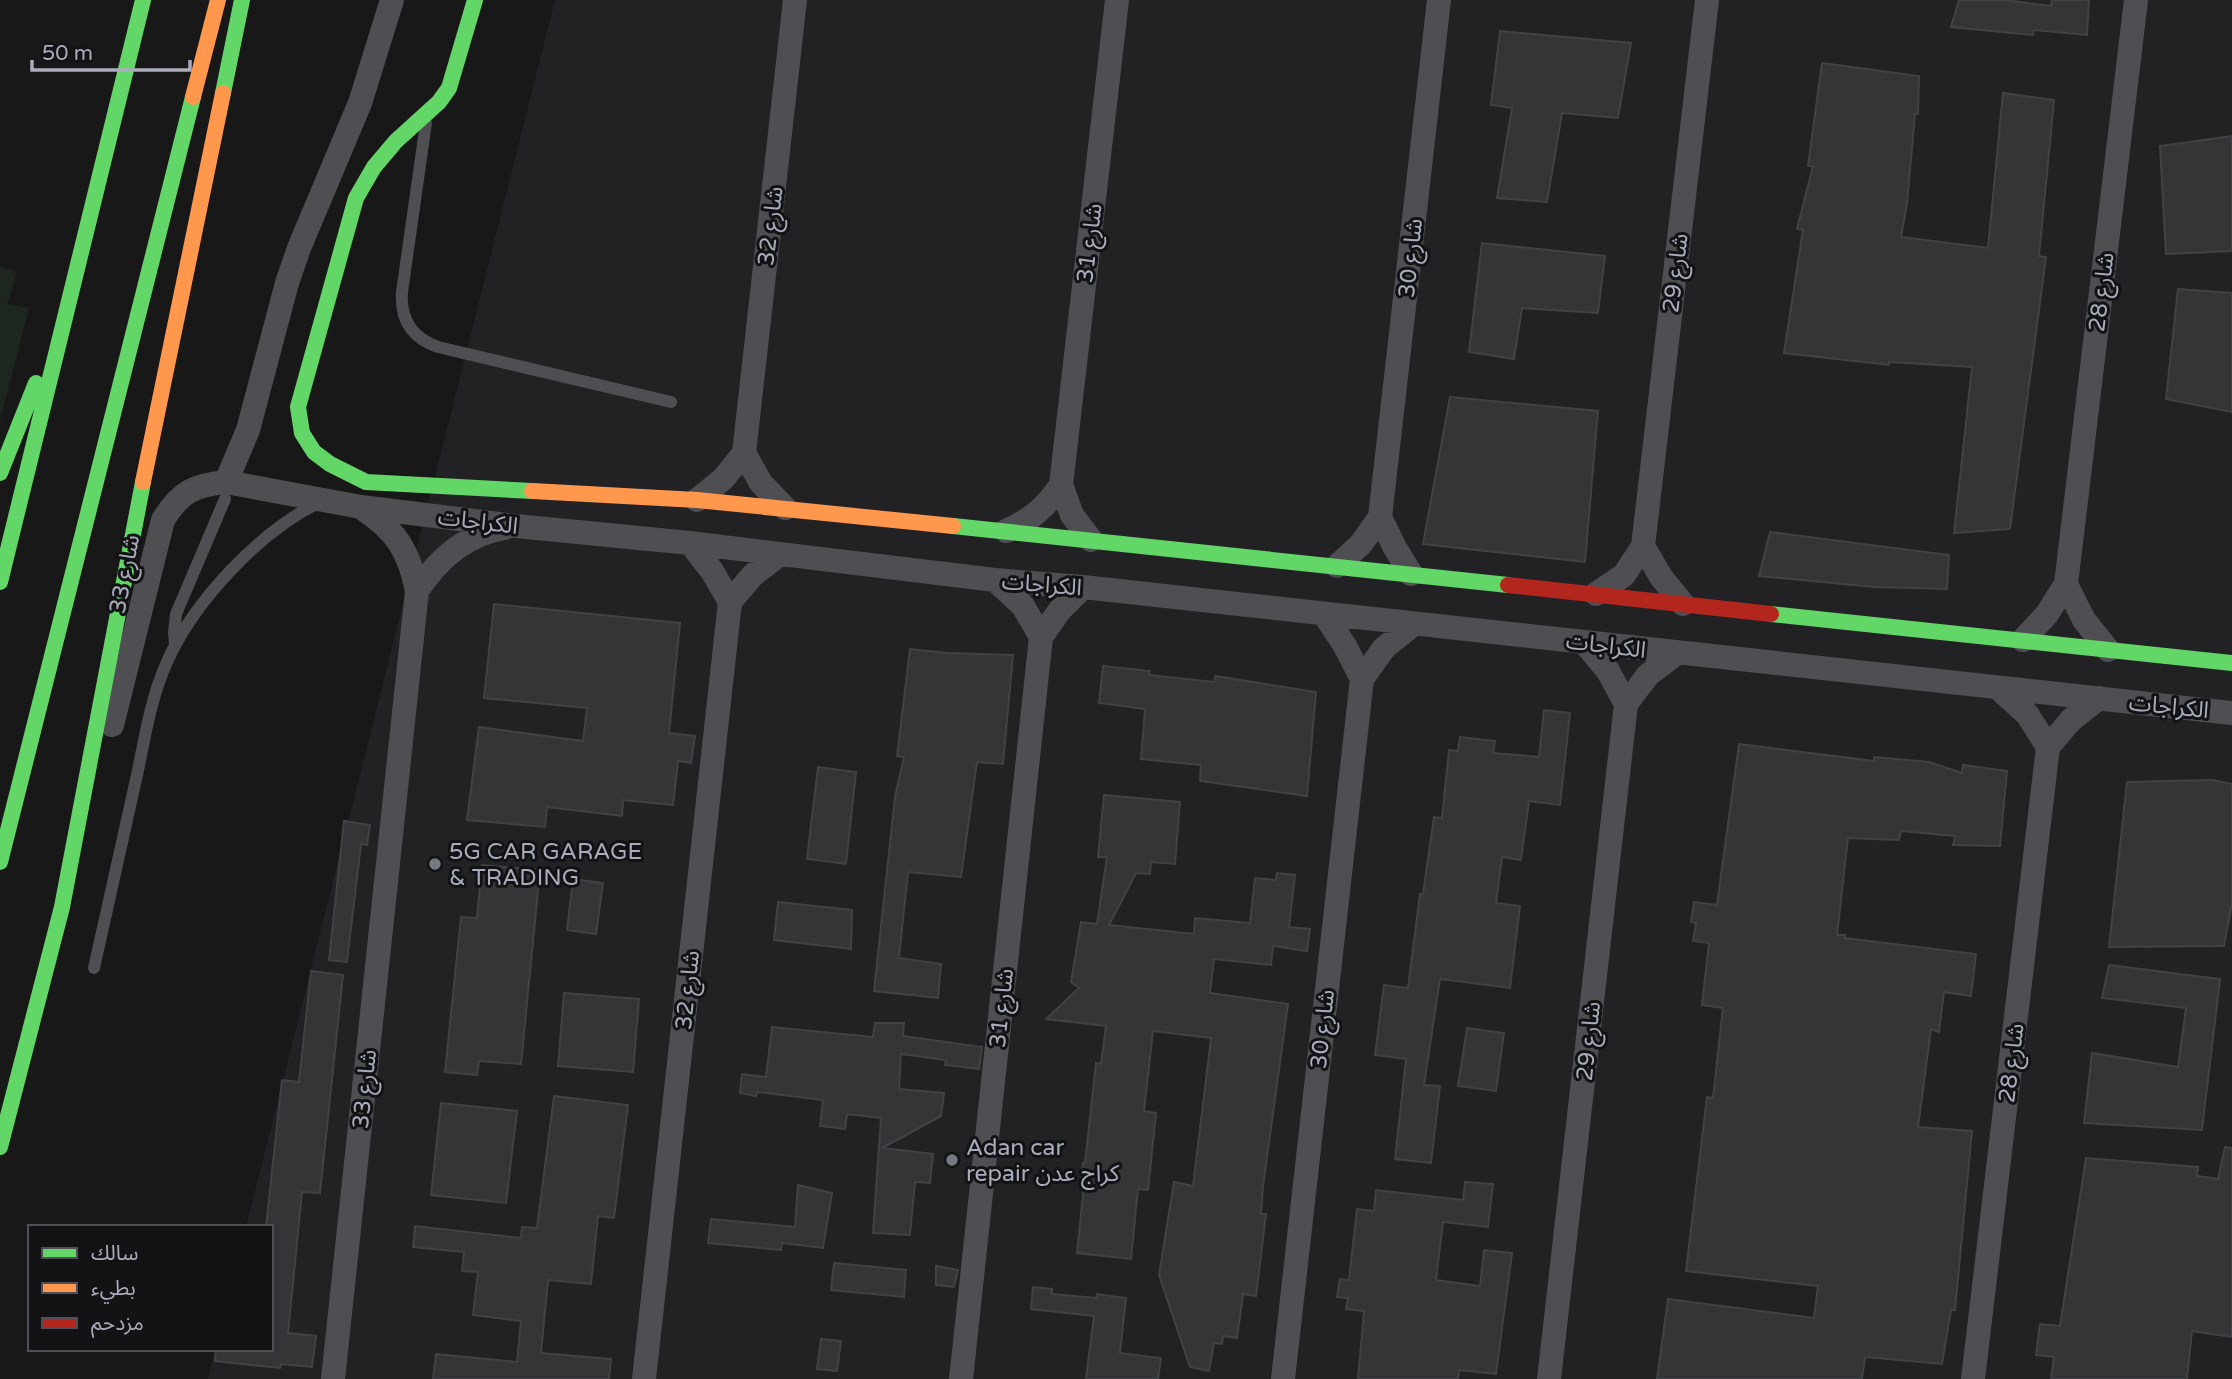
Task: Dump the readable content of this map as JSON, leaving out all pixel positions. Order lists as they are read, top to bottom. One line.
{"streets":{"main road":["الكراجات","شارع 33"],"street":["شارع 32","شارع 31","شارع 30","شارع 29","شارع 28"]},"crossings":[["شارع 31","الكراجات"],["شارع 30","الكراجات"],["شارع 29","الكراجات"],["شارع 28","الكراجات"],["الكراجات","شارع 33"]],"places":["5G CAR GARAGE & TRADING","Adan car repair كراج عدن"],"legend":["سالك","بطيء","مزدحم"],"scale_bar":"50 m"}
